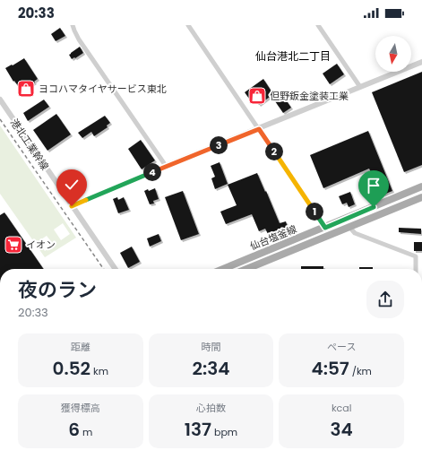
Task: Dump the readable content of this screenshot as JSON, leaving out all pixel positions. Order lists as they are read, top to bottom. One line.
{"streets":{"main road":["仙台塩釜線"],"street":["港北工業幹線"]},"districts":["仙台港北二丁目"],"places":{"shop":["ヨコハマタイヤサービス東北","但野鈑金塗装工業"],"supermarket":["イオン"]},"north":"bottom","page":{"status":"20:33","pins":["3","2","4","1"],"heading":["夜のラン","20:33"],"stats":[["距離","0.52 km"],["時間","2:34"],["ペース","4:57 /km"],["獲得標高","6 m"],["心拍数","137 bpm"],["kcal","34"]]}}
